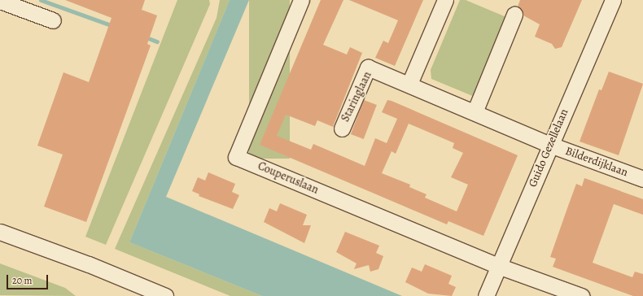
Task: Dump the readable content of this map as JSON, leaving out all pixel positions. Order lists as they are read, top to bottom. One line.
{"streets":{"street":["Staringlaan","Guido Gezellelaan","Bilderdijklaan","Couperuslaan"]},"crossings":[["Staringlaan","Guido Gezellelaan"],["Staringlaan","Bilderdijklaan"],["Guido Gezellelaan","Bilderdijklaan"],["Guido Gezellelaan","Couperuslaan"]],"scale_bar":"20 m"}
